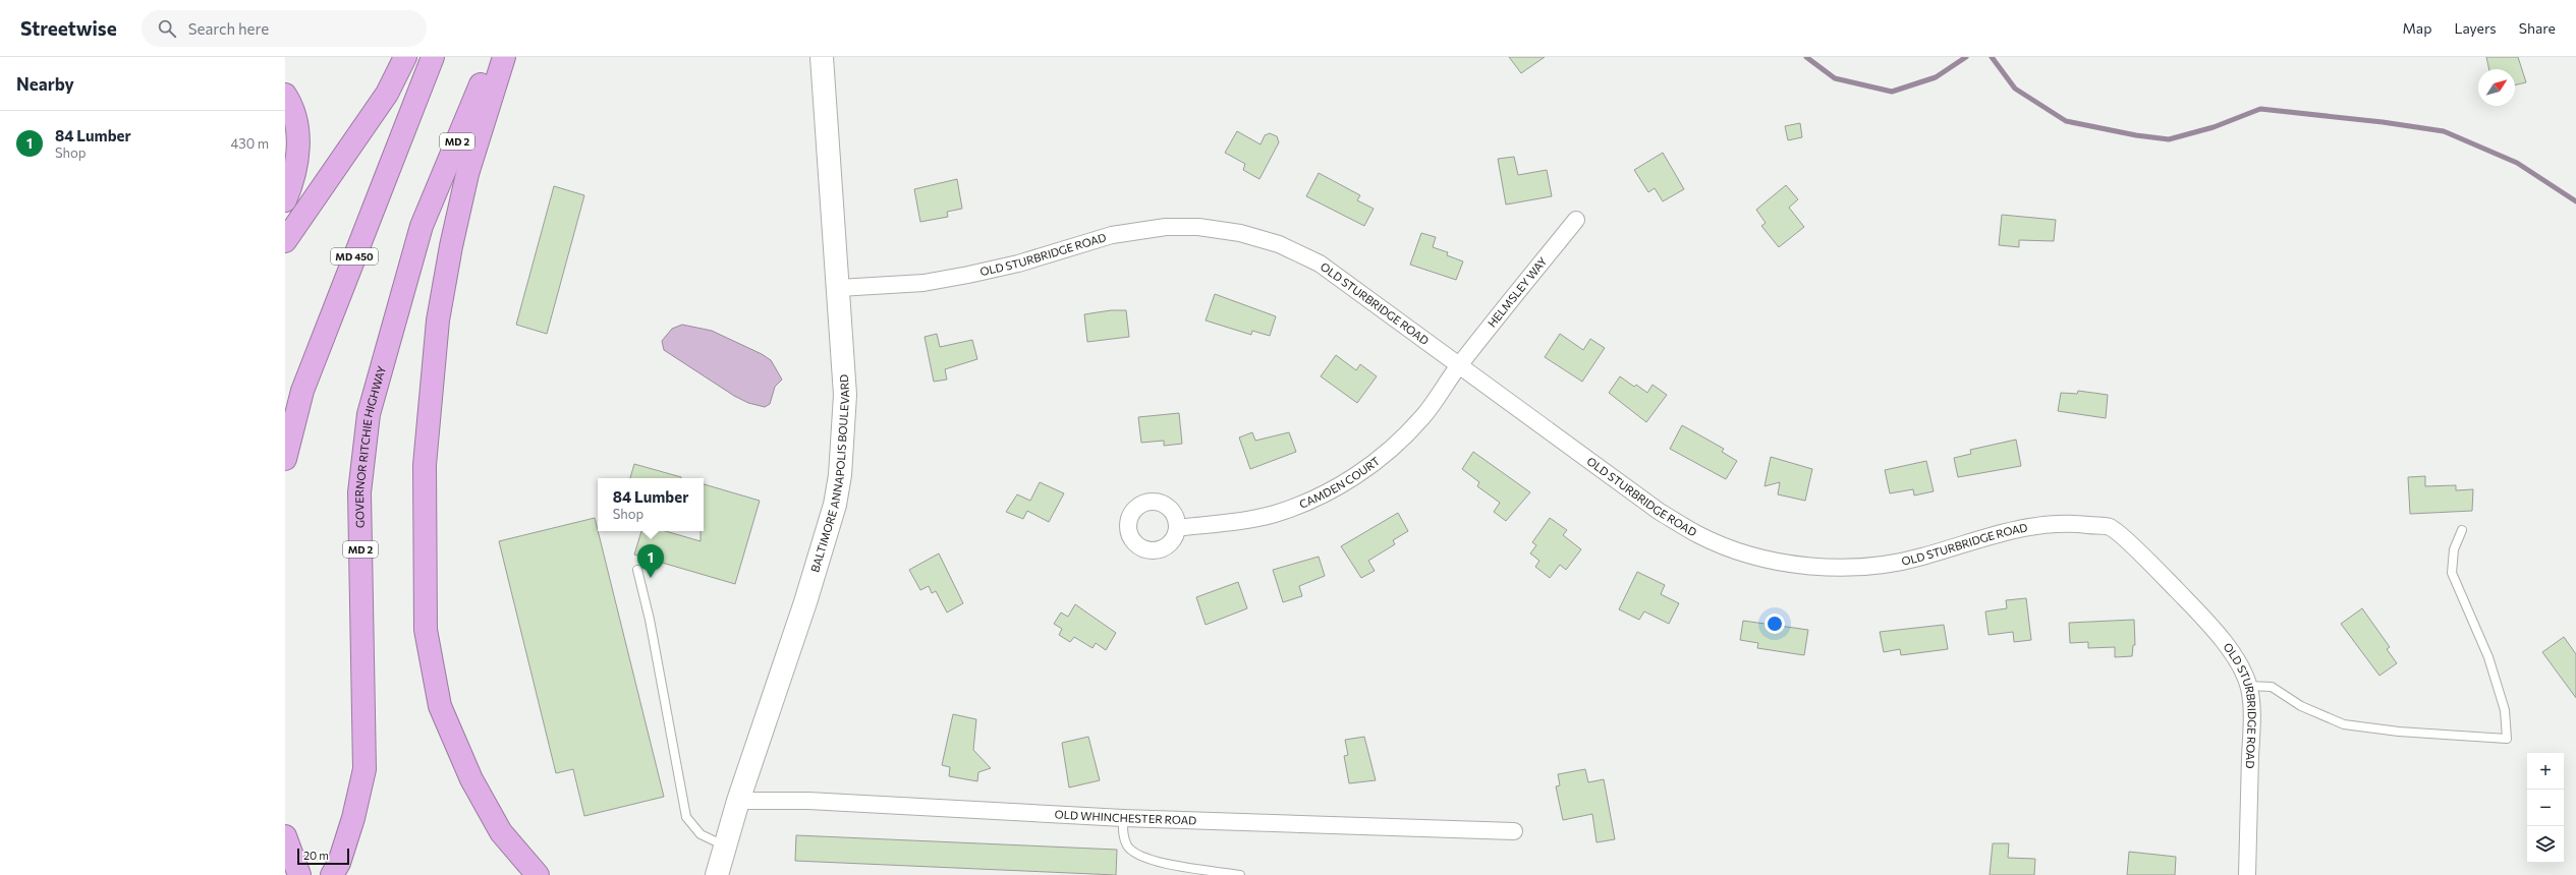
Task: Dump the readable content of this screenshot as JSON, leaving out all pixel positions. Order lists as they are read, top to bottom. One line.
{"streets":{"highway":["MD 2","MD 450","GOVERNOR RITCHIE HIGHWAY"],"street":["OLD STURBRIDGE ROAD","HELMSLEY WAY","BALTIMORE ANNAPOLIS BOULEVARD","CAMDEN COURT","OLD WHINCHESTER ROAD"]},"crossings":[["OLD STURBRIDGE ROAD","HELMSLEY WAY"],["OLD STURBRIDGE ROAD","BALTIMORE ANNAPOLIS BOULEVARD"],["OLD STURBRIDGE ROAD","CAMDEN COURT"],["HELMSLEY WAY","CAMDEN COURT"],["BALTIMORE ANNAPOLIS BOULEVARD","OLD WHINCHESTER ROAD"]],"scale_bar":"20 m","north":"top right","page":{"header":"Streetwise","search":"Search here","nav":["Map","Layers","Share"],"heading":"Nearby","list":[{"mark":"1","name":"84 Lumber","note":"Shop","value":"430 m"}],"popup":["84 Lumber","Shop"],"pins":"1","map_buttons":["+","−"],"scale":"20 m"}}
